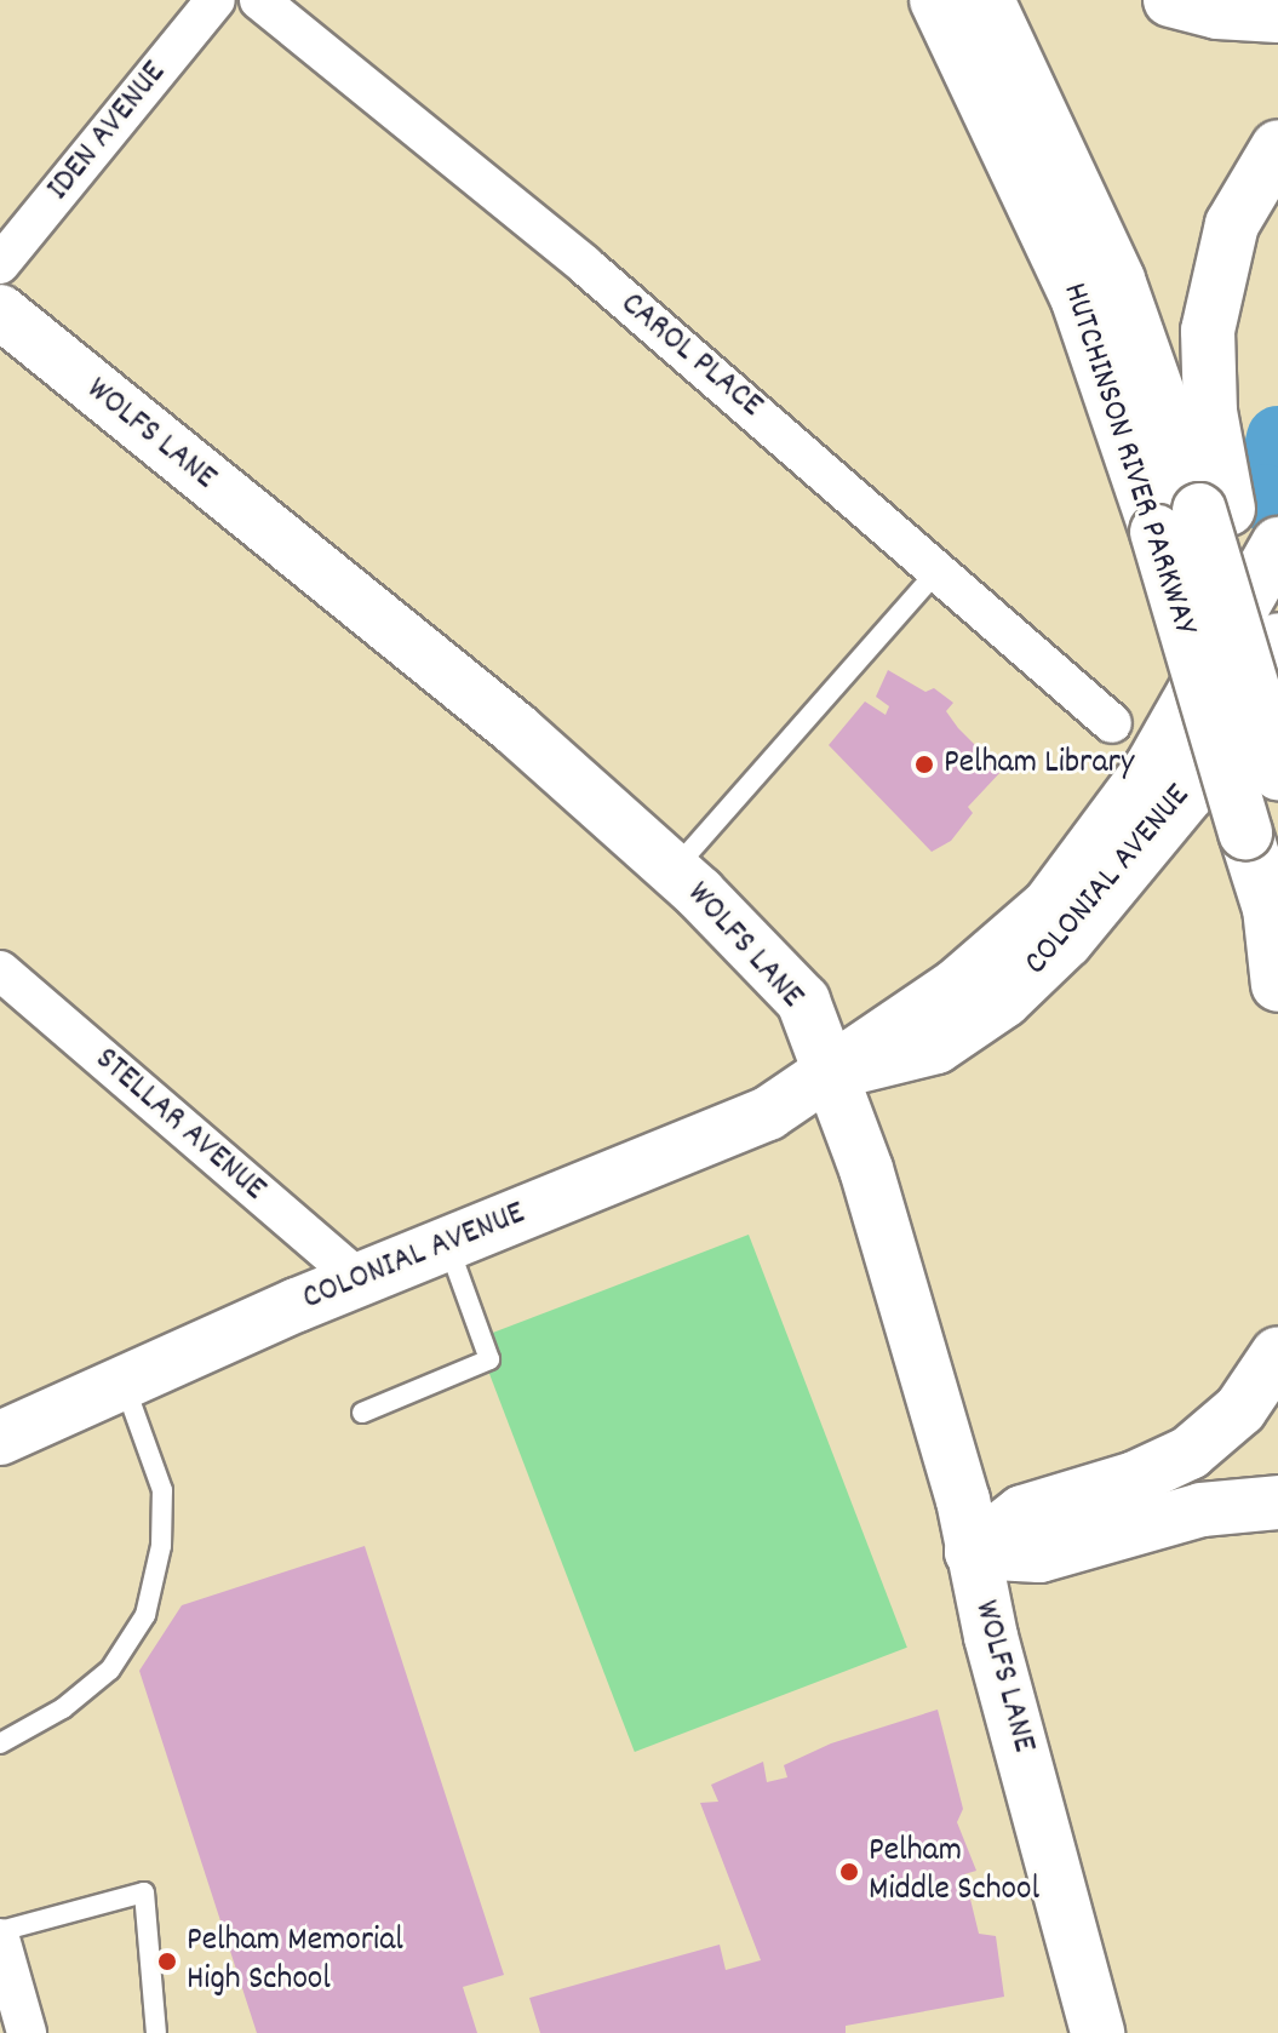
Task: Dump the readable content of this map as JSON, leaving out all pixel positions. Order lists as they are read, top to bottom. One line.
{"streets":{"main road":["WOLFS LANE","HUTCHINSON RIVER PARKWAY","COLONIAL AVENUE"],"street":["IDEN AVENUE","CAROL PLACE","STELLAR AVENUE"]},"crossings":[["WOLFS LANE","COLONIAL AVENUE"],["COLONIAL AVENUE","STELLAR AVENUE"]],"places":["Pelham Library","Pelham Middle School","Pelham Memorial High School"]}
